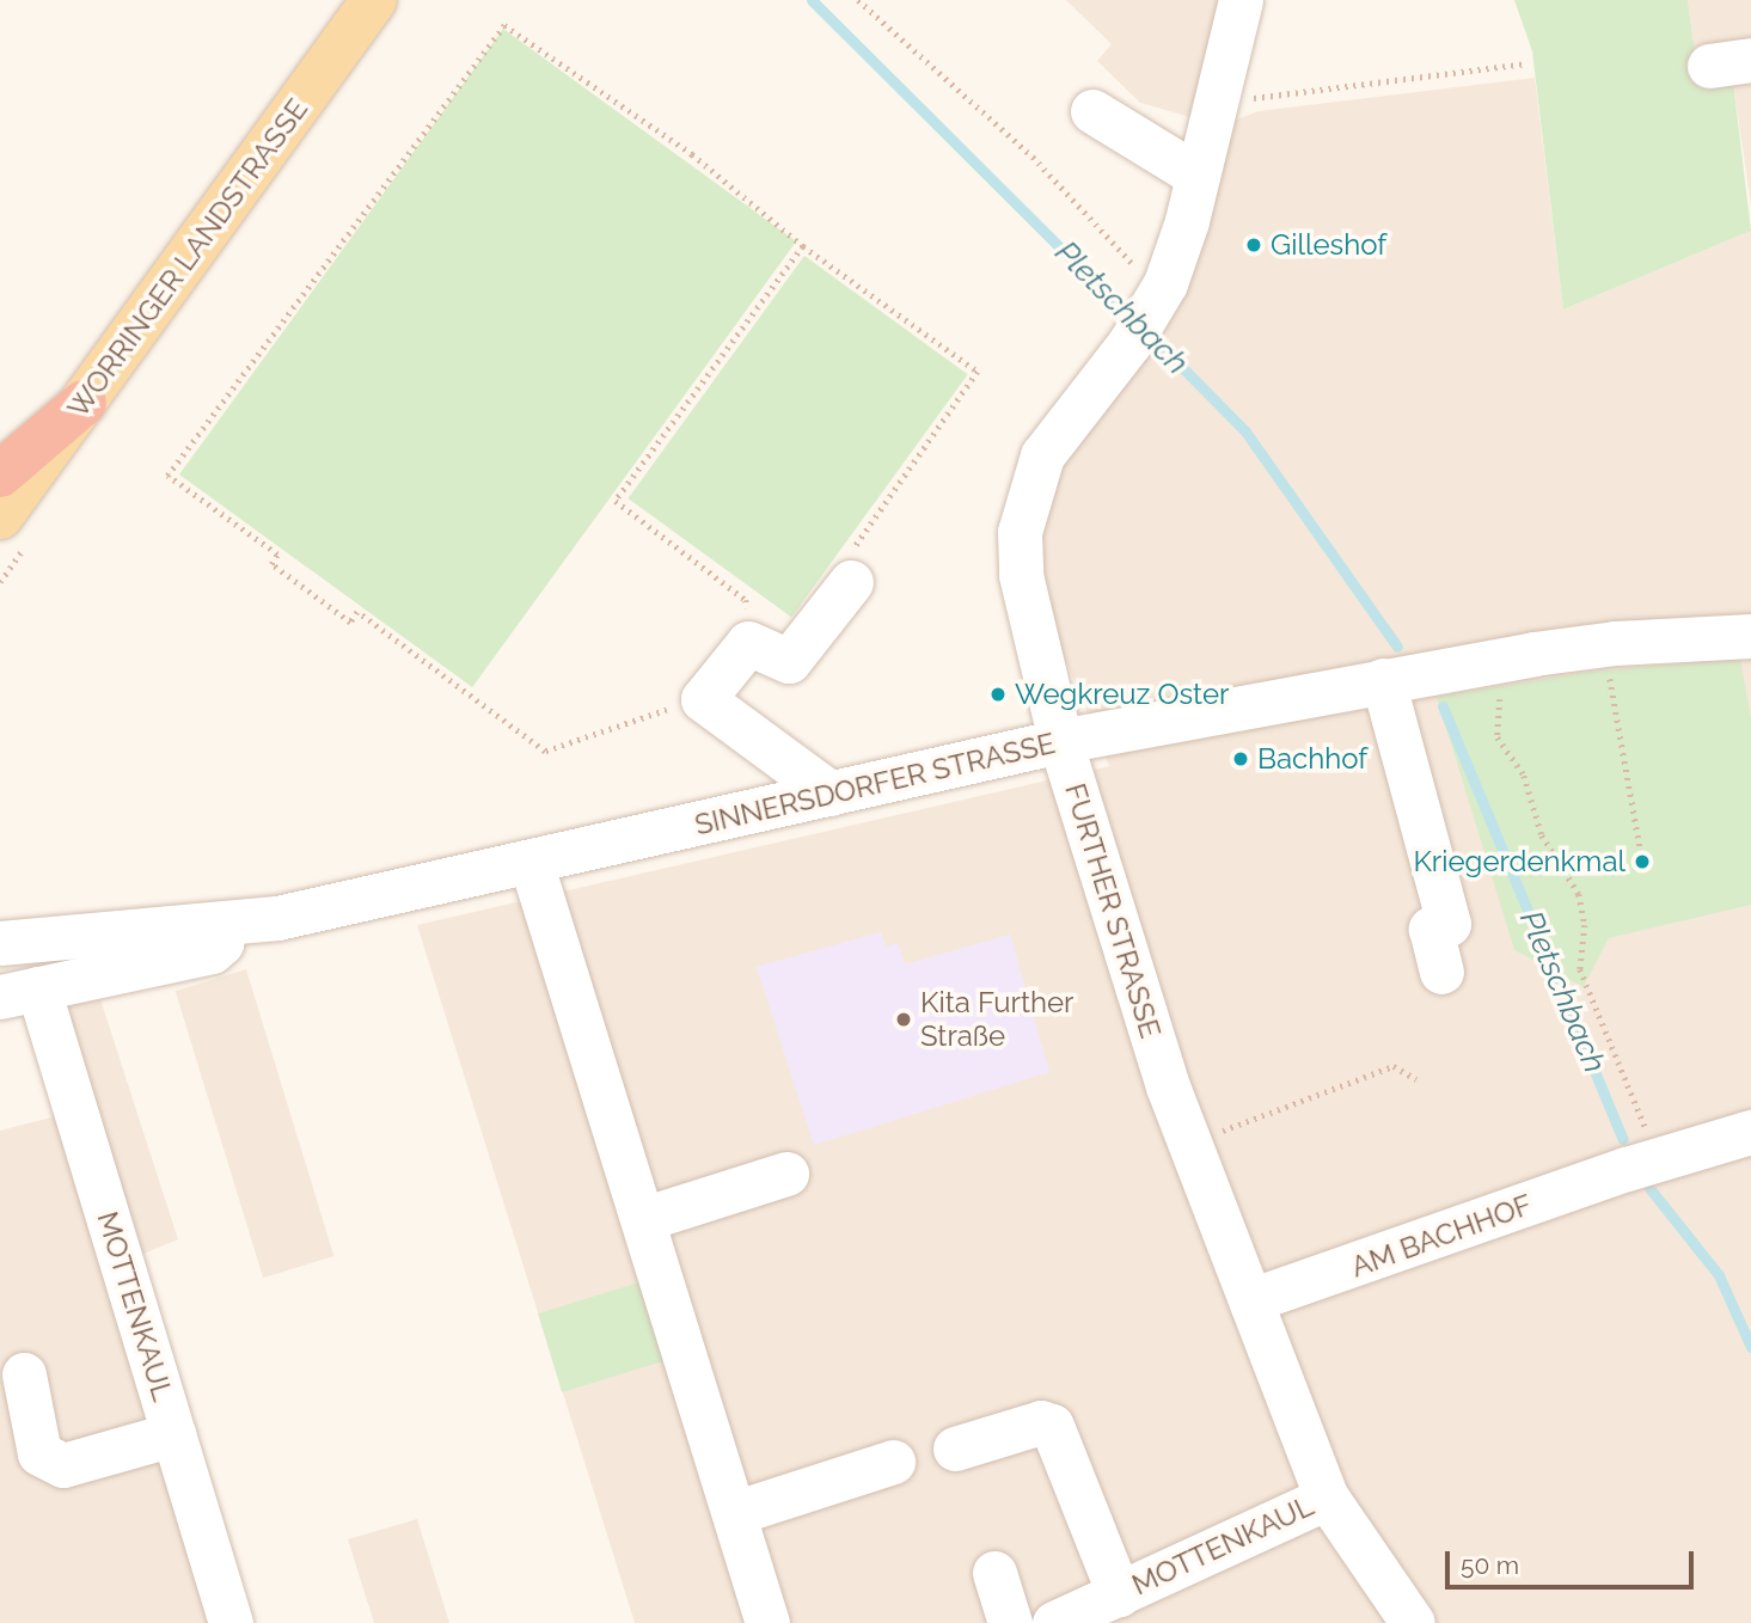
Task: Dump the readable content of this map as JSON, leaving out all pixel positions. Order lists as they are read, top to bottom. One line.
{"streets":{"main road":["WORRINGER LANDSTRASSE"],"street":["SINNERSDORFER STRASSE","FURTHER STRASSE","AM BACHHOF","MOTTENKAUL"]},"crossings":[["SINNERSDORFER STRASSE","FURTHER STRASSE"],["SINNERSDORFER STRASSE","MOTTENKAUL"],["FURTHER STRASSE","AM BACHHOF"],["FURTHER STRASSE","MOTTENKAUL"]],"water":["Pletschbach"],"places":["Gilleshof","Wegkreuz Oster","Bachhof","Kriegerdenkmal","Kita Further Straße"],"scale_bar":"50 m"}
